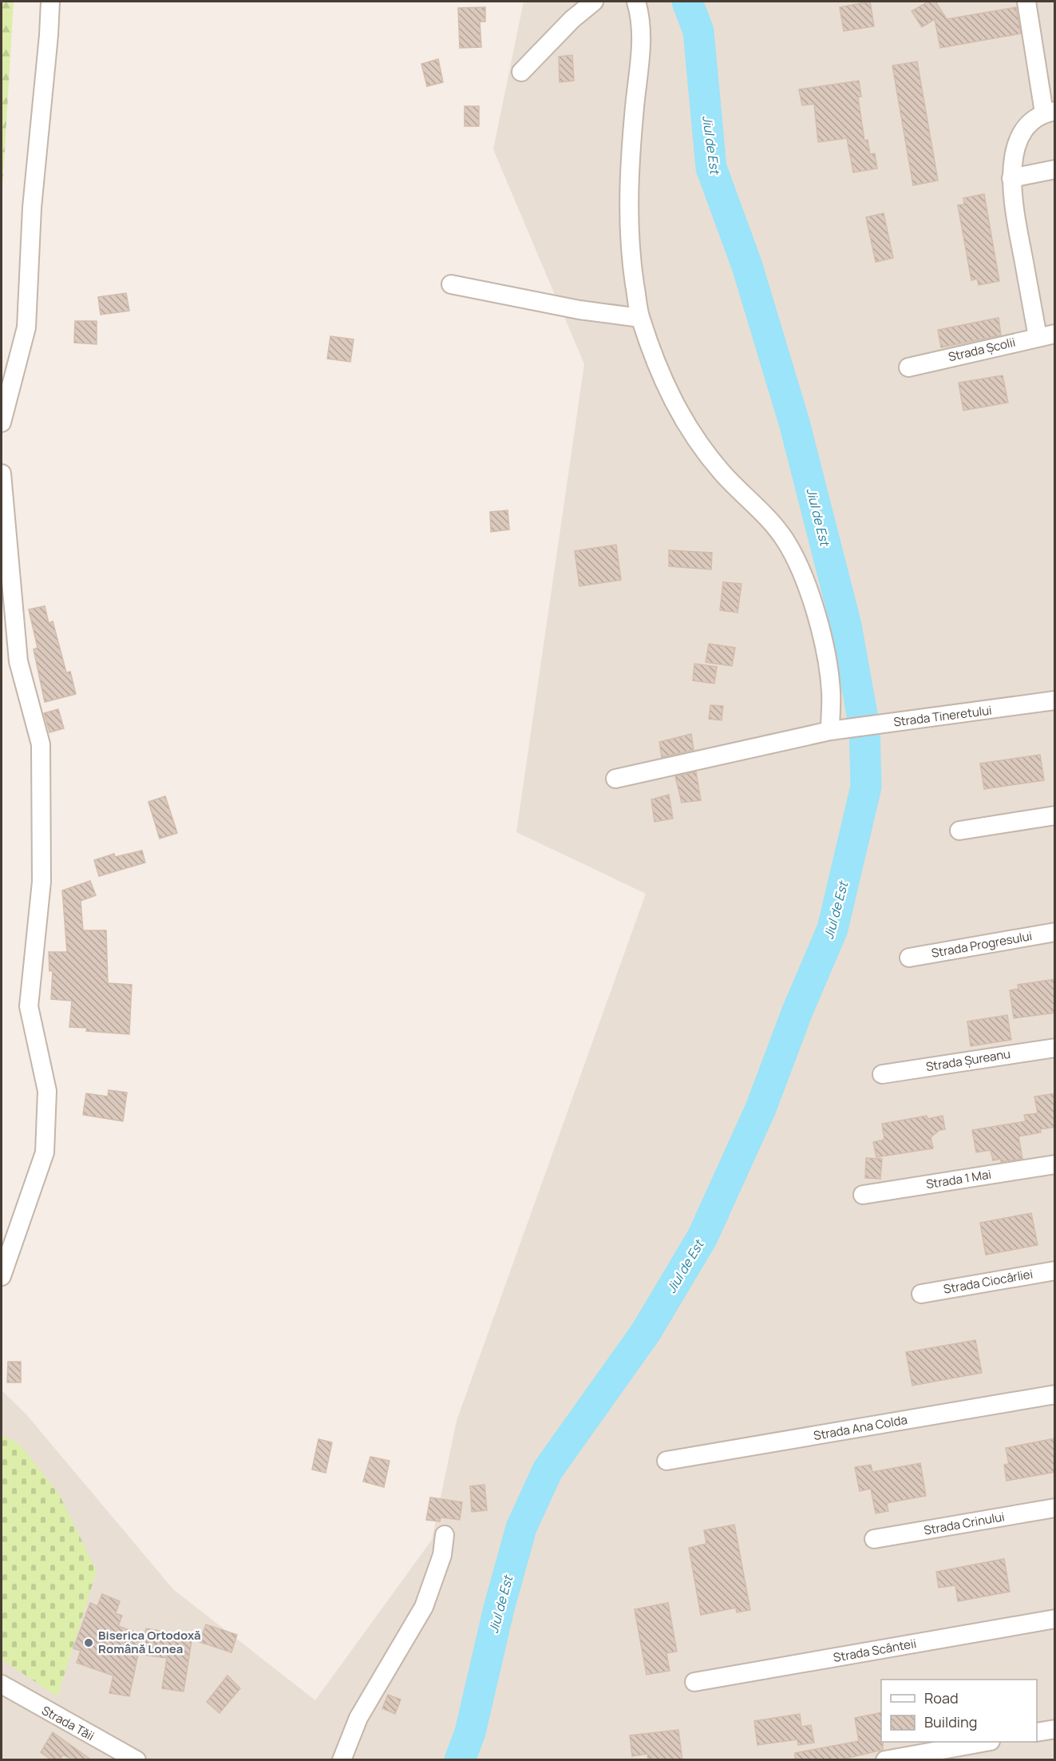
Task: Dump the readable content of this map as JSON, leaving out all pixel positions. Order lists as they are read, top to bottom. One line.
{"streets":{"street":["Strada Școlii","Strada Tineretului","Strada Progresului","Strada Șureanu","Strada 1 Mai","Strada Ciocârliei","Strada Ana Colda","Strada Crinului","Strada Scânteii","Strada Tăii"]},"water":["Jiul de Est"],"places":["Biserica Ortodoxă Română Lonea"],"legend":["Road","Building"]}
